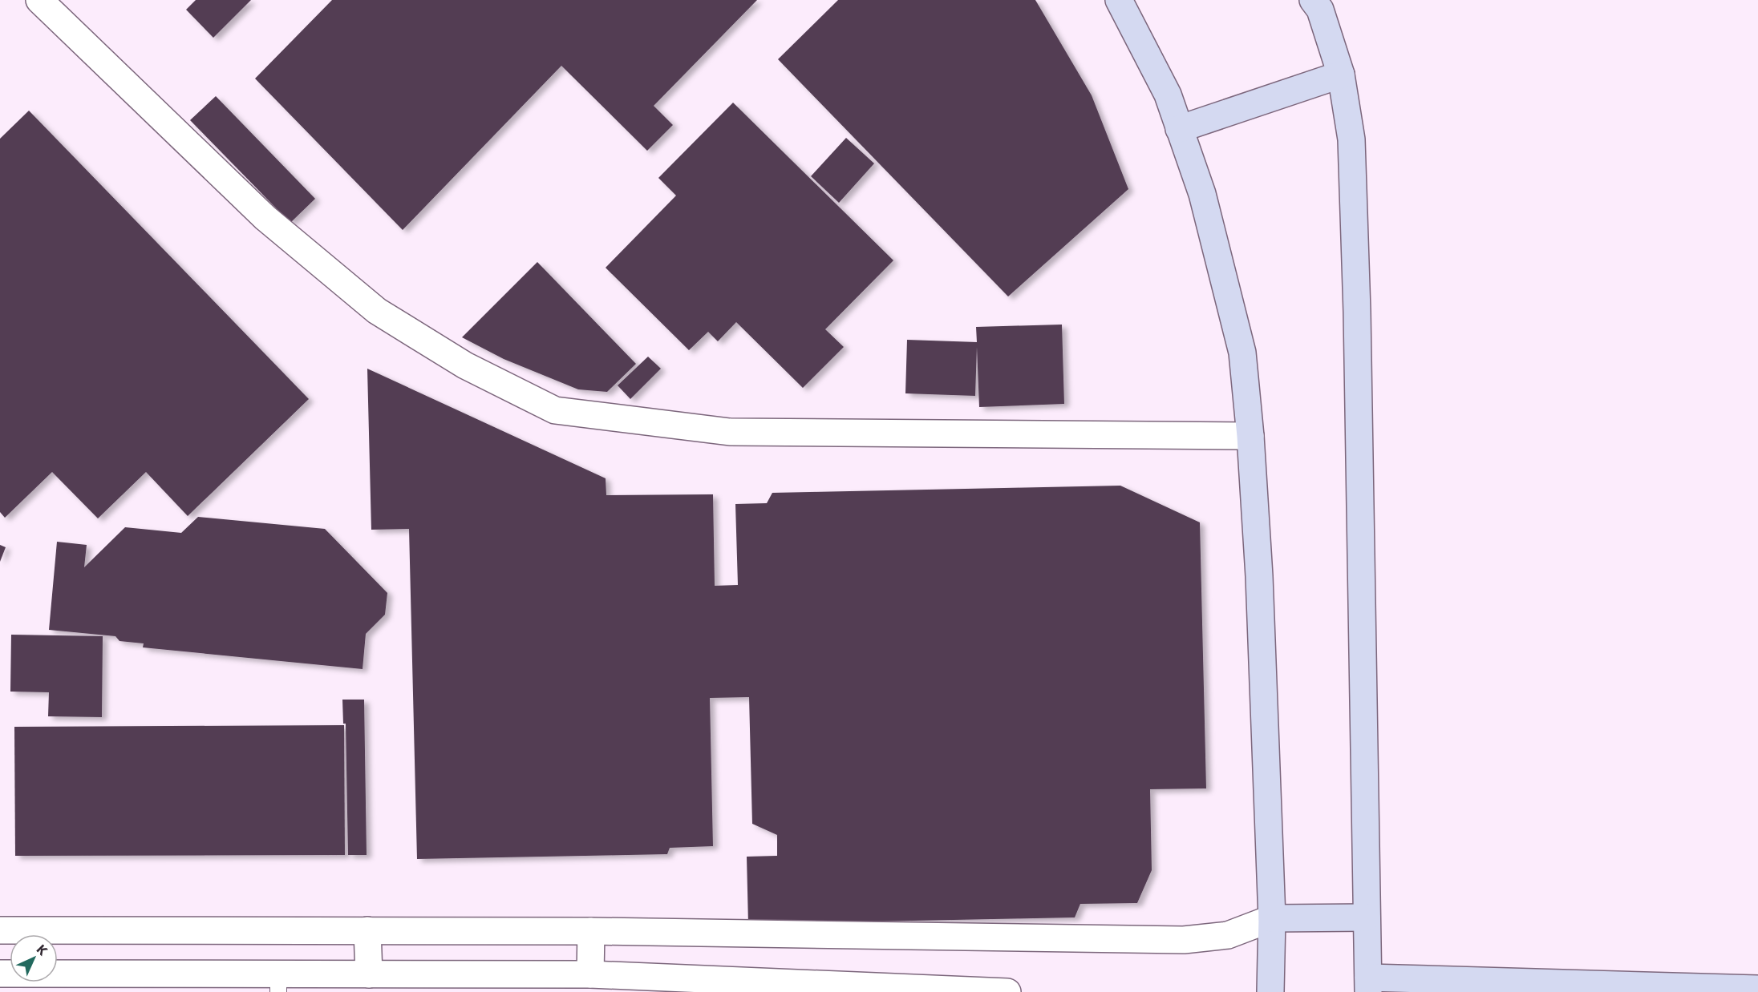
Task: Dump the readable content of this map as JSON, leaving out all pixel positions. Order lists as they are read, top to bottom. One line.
{"north":"top right"}
